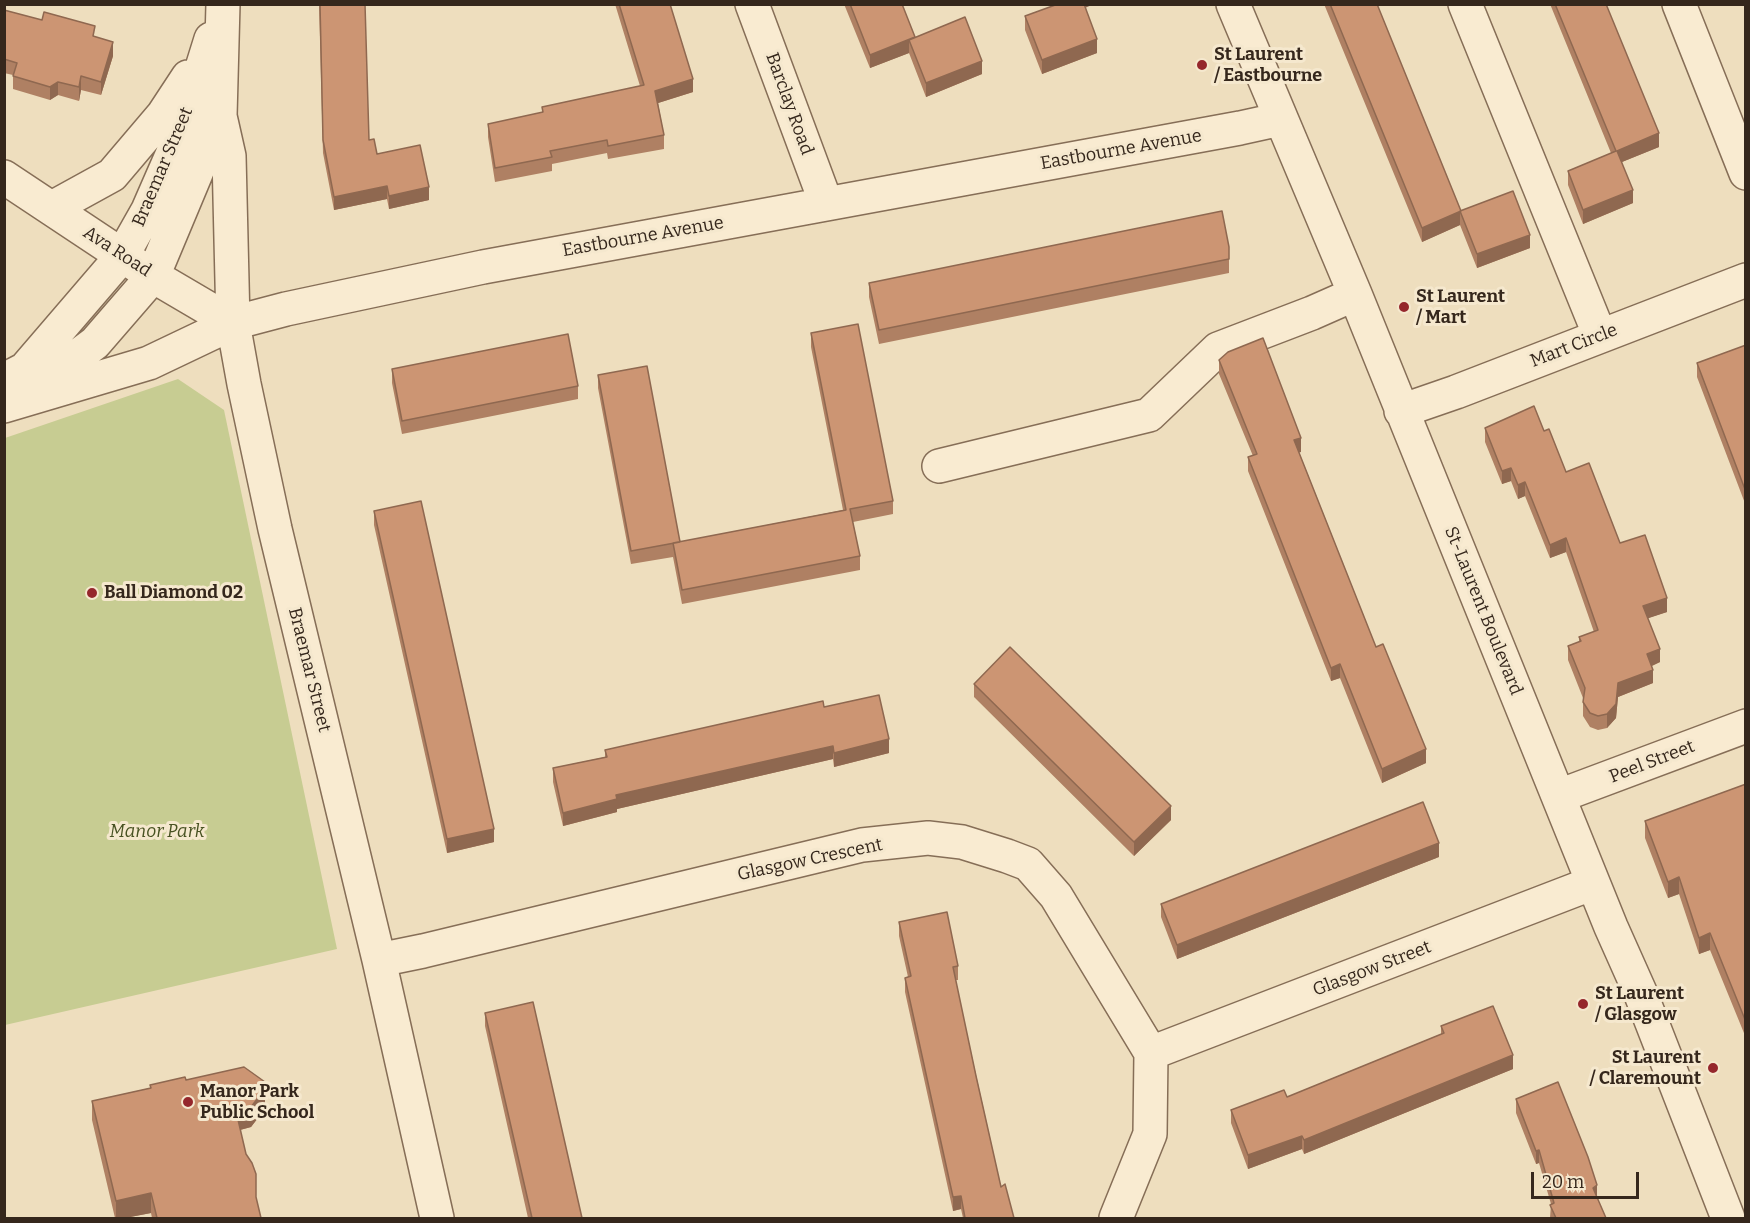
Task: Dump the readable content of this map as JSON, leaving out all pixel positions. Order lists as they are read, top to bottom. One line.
{"streets":{"street":["Barclay Road","Eastbourne Avenue","Braemar Street","Ava Road","Mart Circle","St-Laurent Boulevard","Peel Street","Glasgow Crescent","Glasgow Street"]},"crossings":[["Barclay Road","Eastbourne Avenue"],["Eastbourne Avenue","Braemar Street"],["Eastbourne Avenue","Ava Road"],["Eastbourne Avenue","St-Laurent Boulevard"],["Braemar Street","Ava Road"],["Braemar Street","Glasgow Crescent"],["Mart Circle","St-Laurent Boulevard"],["St-Laurent Boulevard","Peel Street"],["St-Laurent Boulevard","Glasgow Street"],["Glasgow Crescent","Glasgow Street"]],"parks":["Manor Park"],"places":["St Laurent / Eastbourne","St Laurent / Mart","Ball Diamond 02","St Laurent / Glasgow","St Laurent / Claremount","Manor Park Public School"],"scale_bar":"20 m"}
